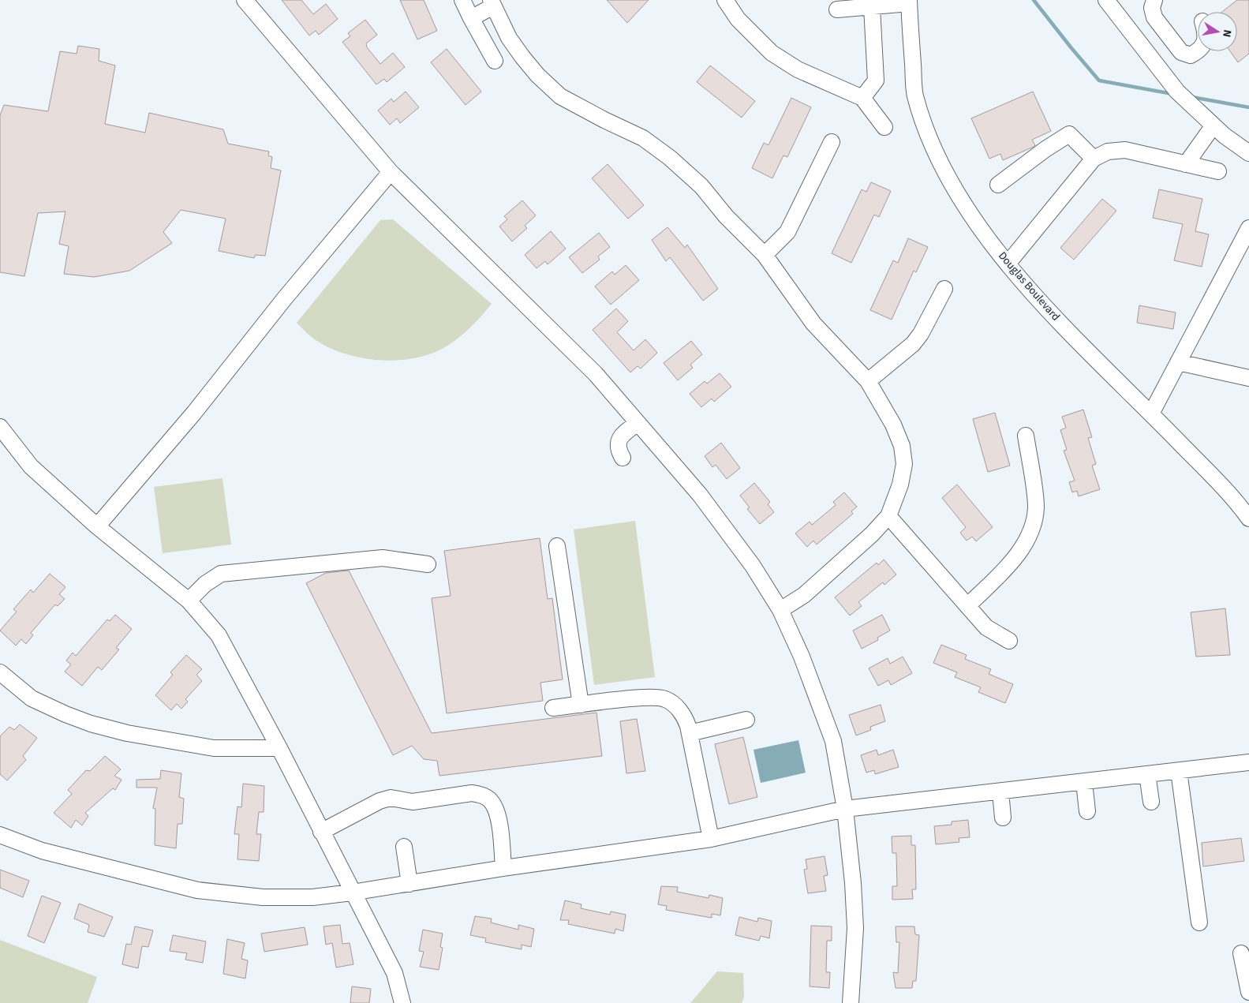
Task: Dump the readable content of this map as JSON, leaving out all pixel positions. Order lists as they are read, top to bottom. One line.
{"streets":{"street":["Douglas Boulevard"]},"north":"right"}
